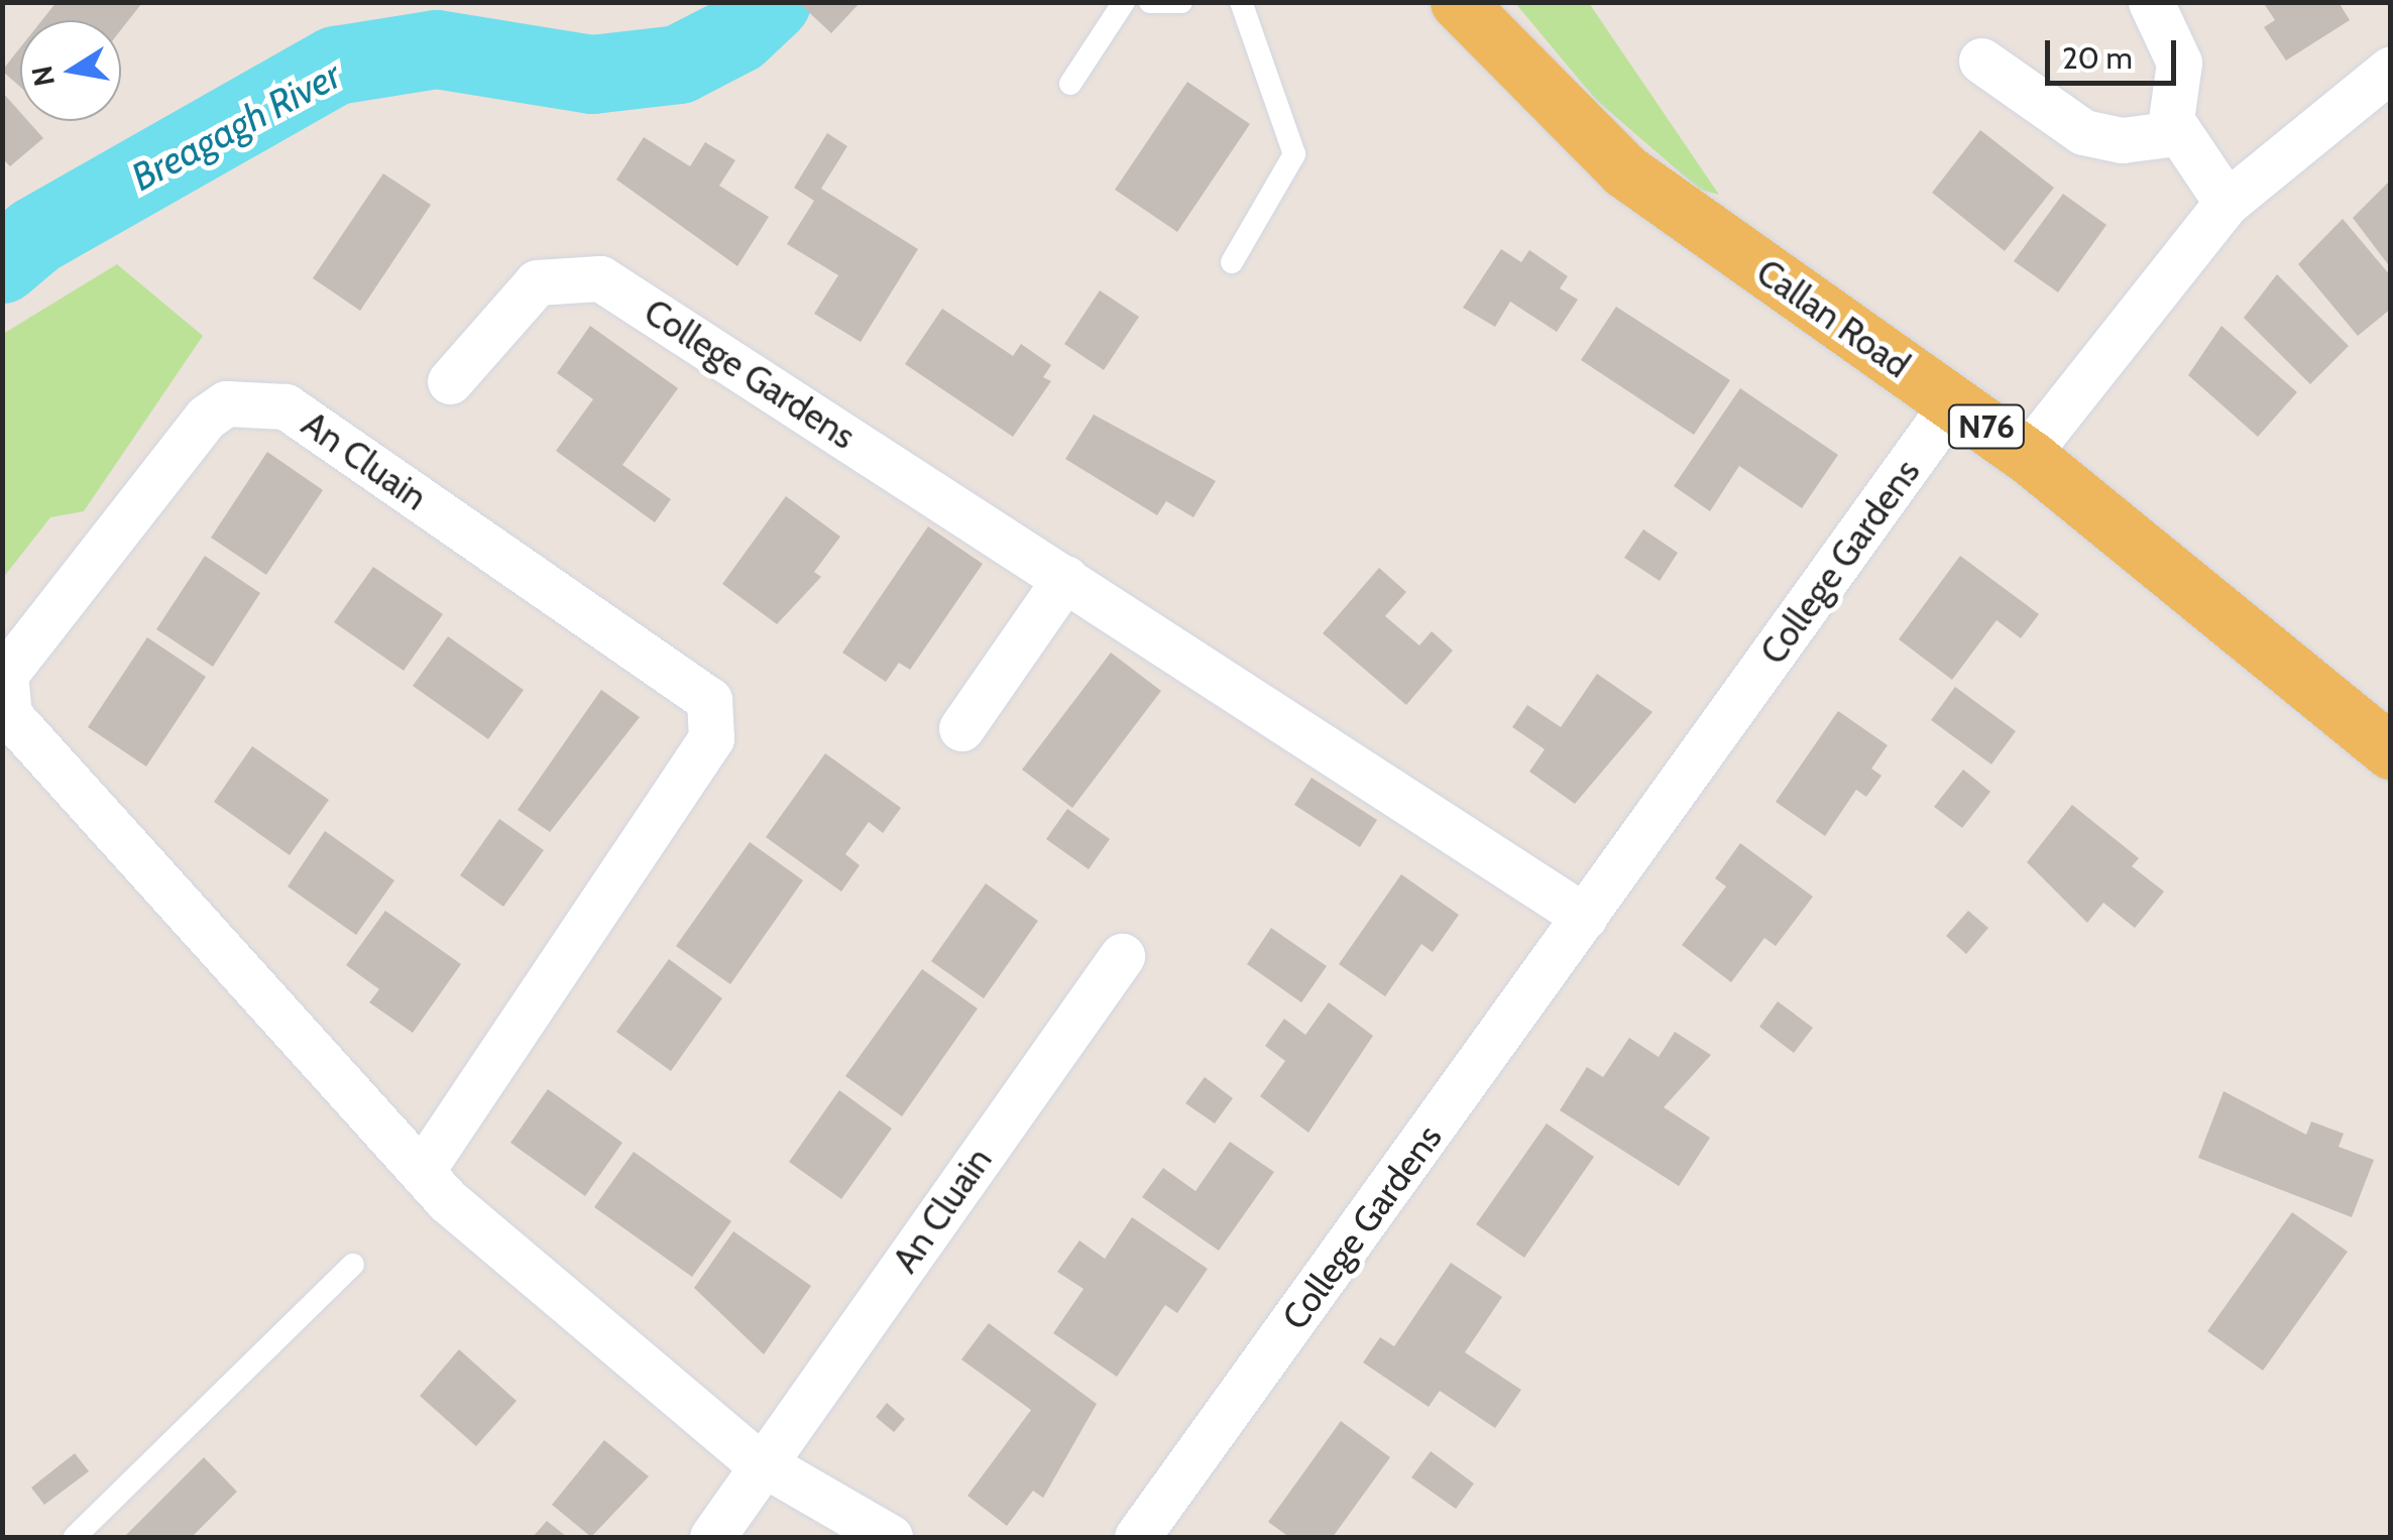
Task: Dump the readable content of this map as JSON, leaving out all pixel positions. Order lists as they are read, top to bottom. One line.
{"streets":{"main road":["Callan Road","N76"],"street":["College Gardens","An Cluain"]},"crossings":[["Callan Road","College Gardens"]],"water":["Breagagh River"],"scale_bar":"20 m","north":"left"}
